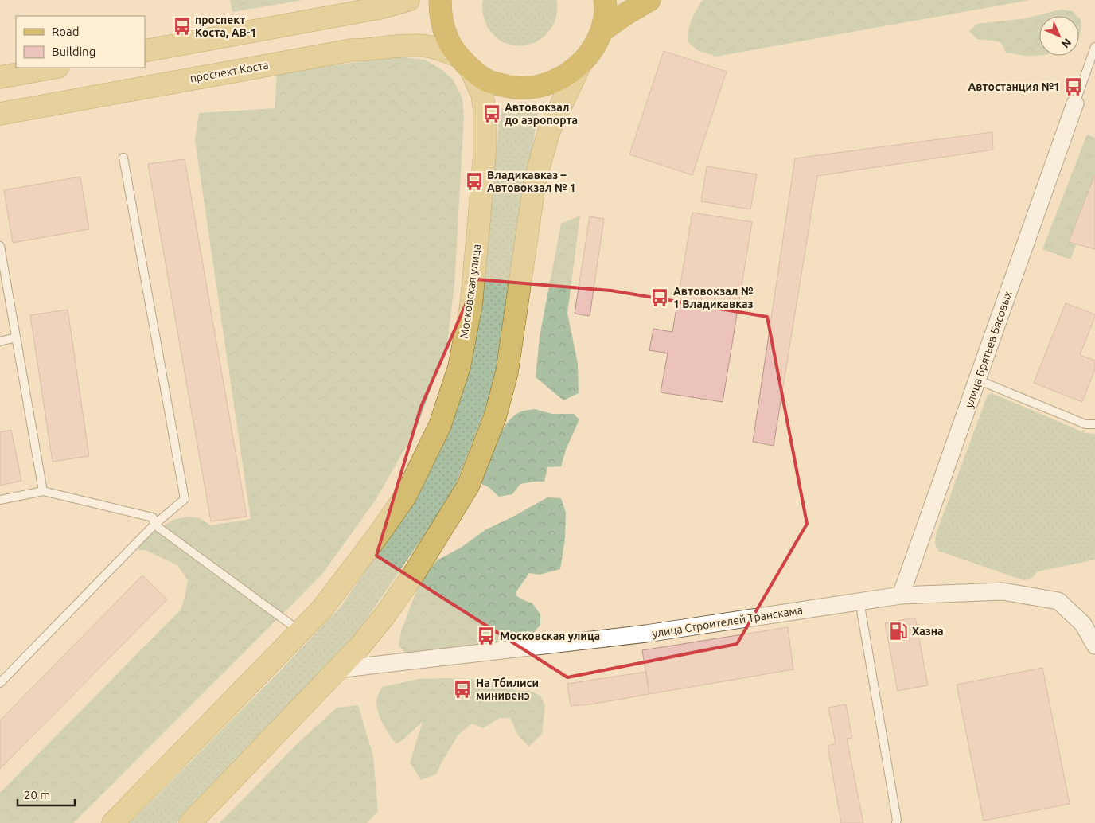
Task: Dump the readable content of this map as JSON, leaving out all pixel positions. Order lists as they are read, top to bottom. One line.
{"streets":{"main road":["проспект Коста","Московская улица"],"street":["улица Брятьев Бясовых","улица Строителей Транскама"]},"crossings":[["проспект Коста","Московская улица"],["улица Брятьев Бясовых","улица Строителей Транскама"]],"places":{"bus stop":["проспект Коста, АВ-1","Автостанция №1","Автовокзал до аэропорта","Владикавказ – Автовокзал № 1","Автовокзал № 1 Владикавказ","Московская улица","На Тбилиси минивенэ"],"fuel station":["Хазна"]},"legend":["Road","Building"],"scale_bar":"20 m","north":"bottom right"}
